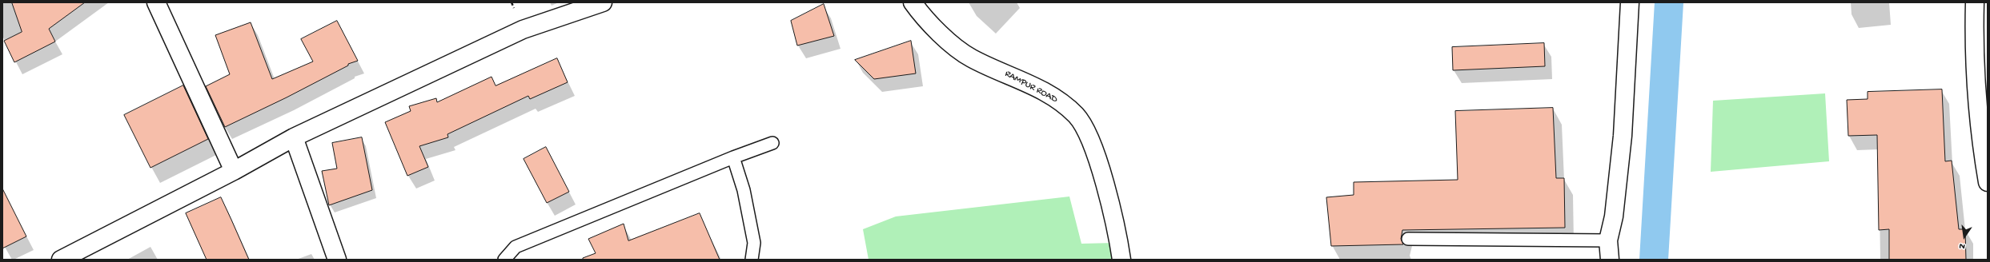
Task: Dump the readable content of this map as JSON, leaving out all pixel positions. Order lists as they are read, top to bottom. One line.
{"streets":{"street":["RAMPUR ROAD"]},"north":"bottom"}
